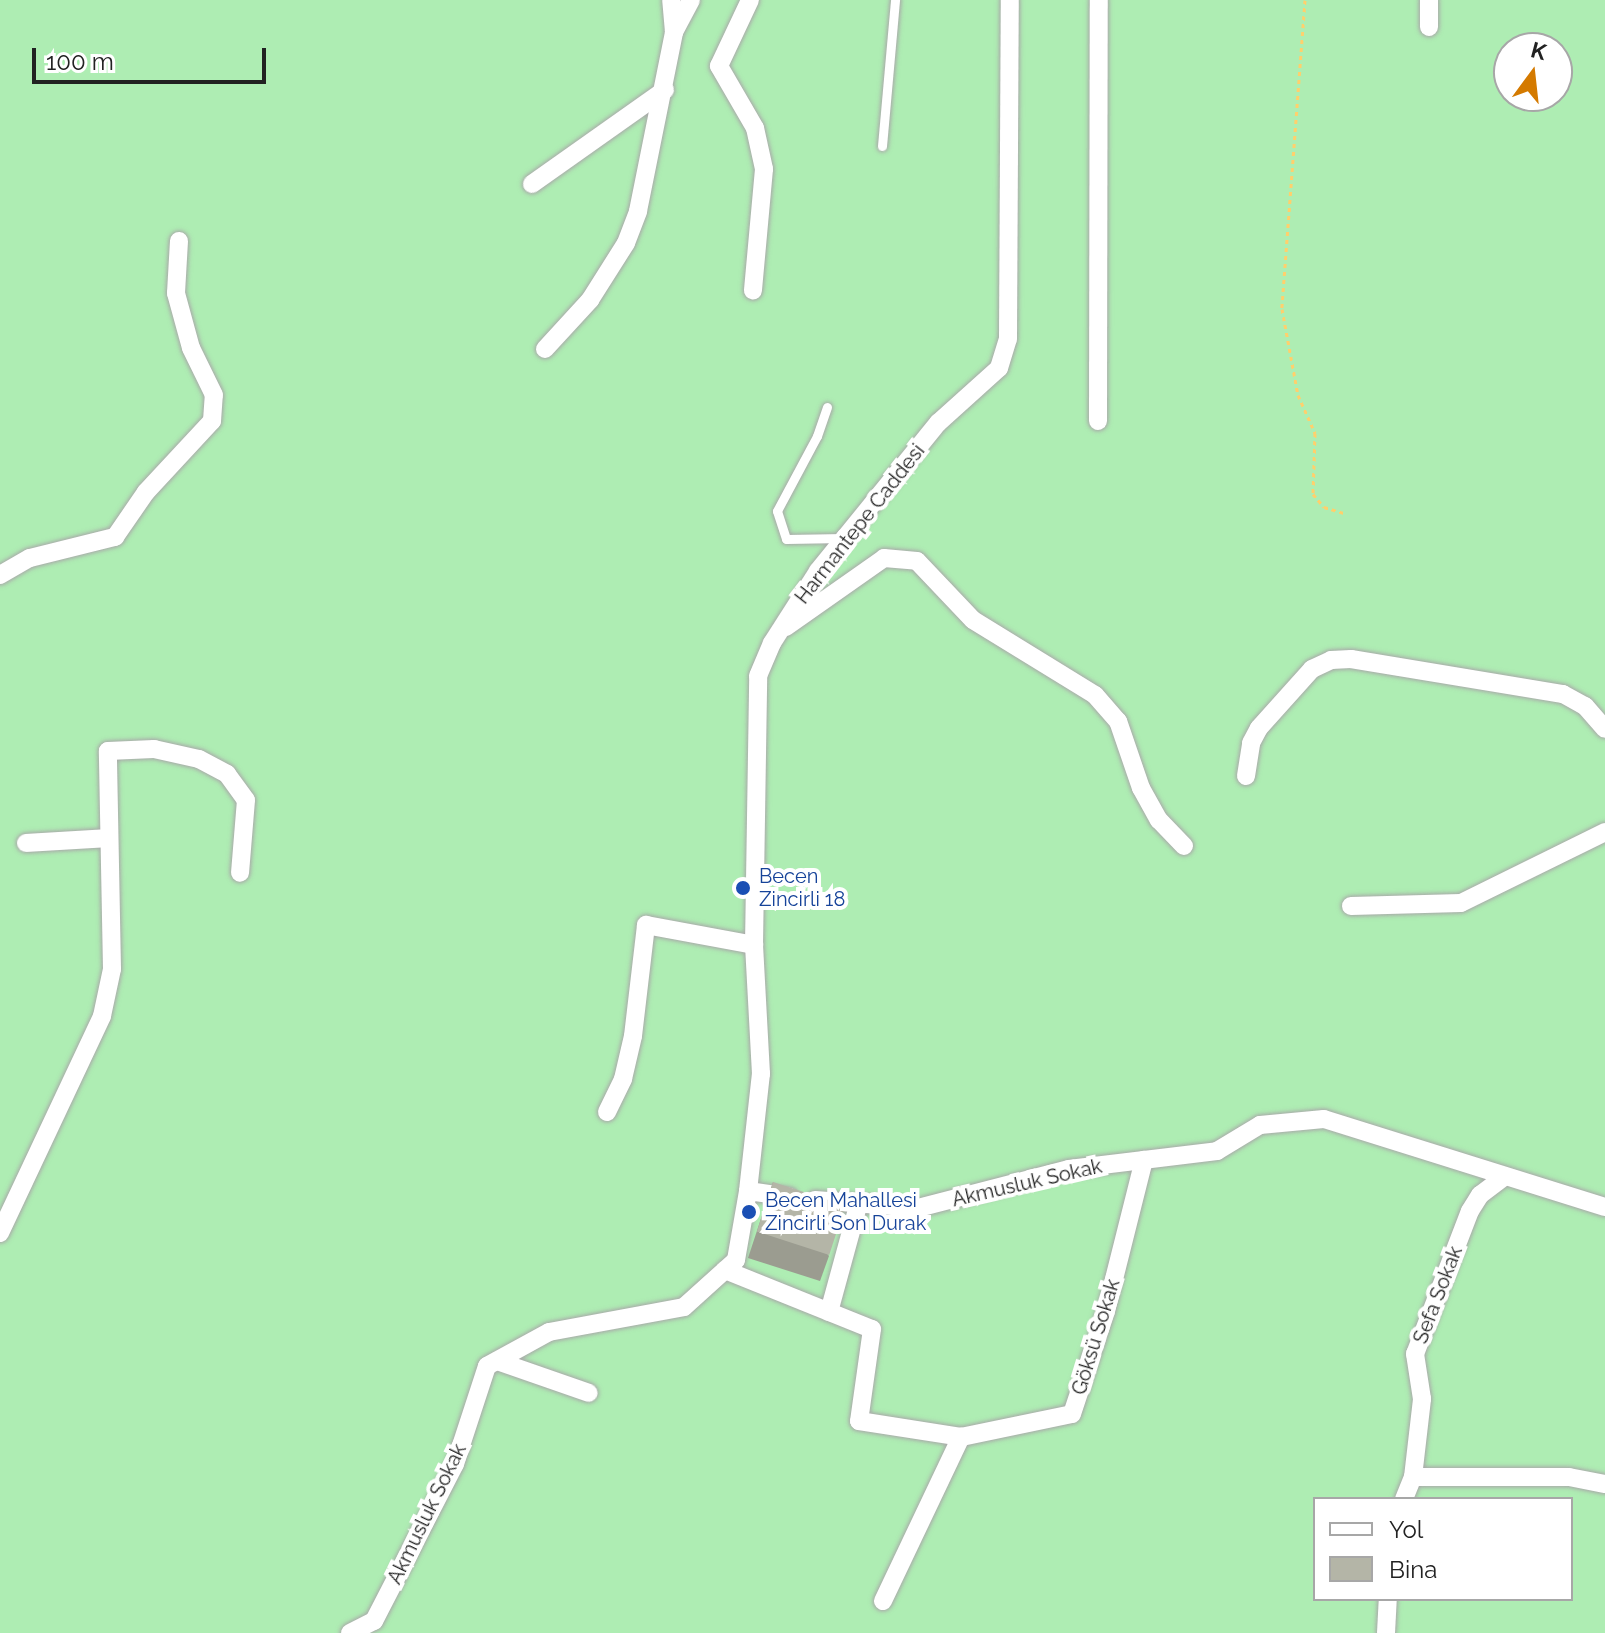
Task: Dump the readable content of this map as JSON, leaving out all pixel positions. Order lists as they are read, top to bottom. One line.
{"streets":{"street":["Harmantepe Caddesi","Akmusluk Sokak","Sefa Sokak","Göksü Sokak"]},"crossings":[["Harmantepe Caddesi","Akmusluk Sokak"],["Akmusluk Sokak","Sefa Sokak"],["Akmusluk Sokak","Göksü Sokak"]],"places":["Becen Zincirli 18","Becen Mahallesi Zincirli Son Durak"],"legend":["Yol","Bina"],"scale_bar":"100 m","north":"top"}
